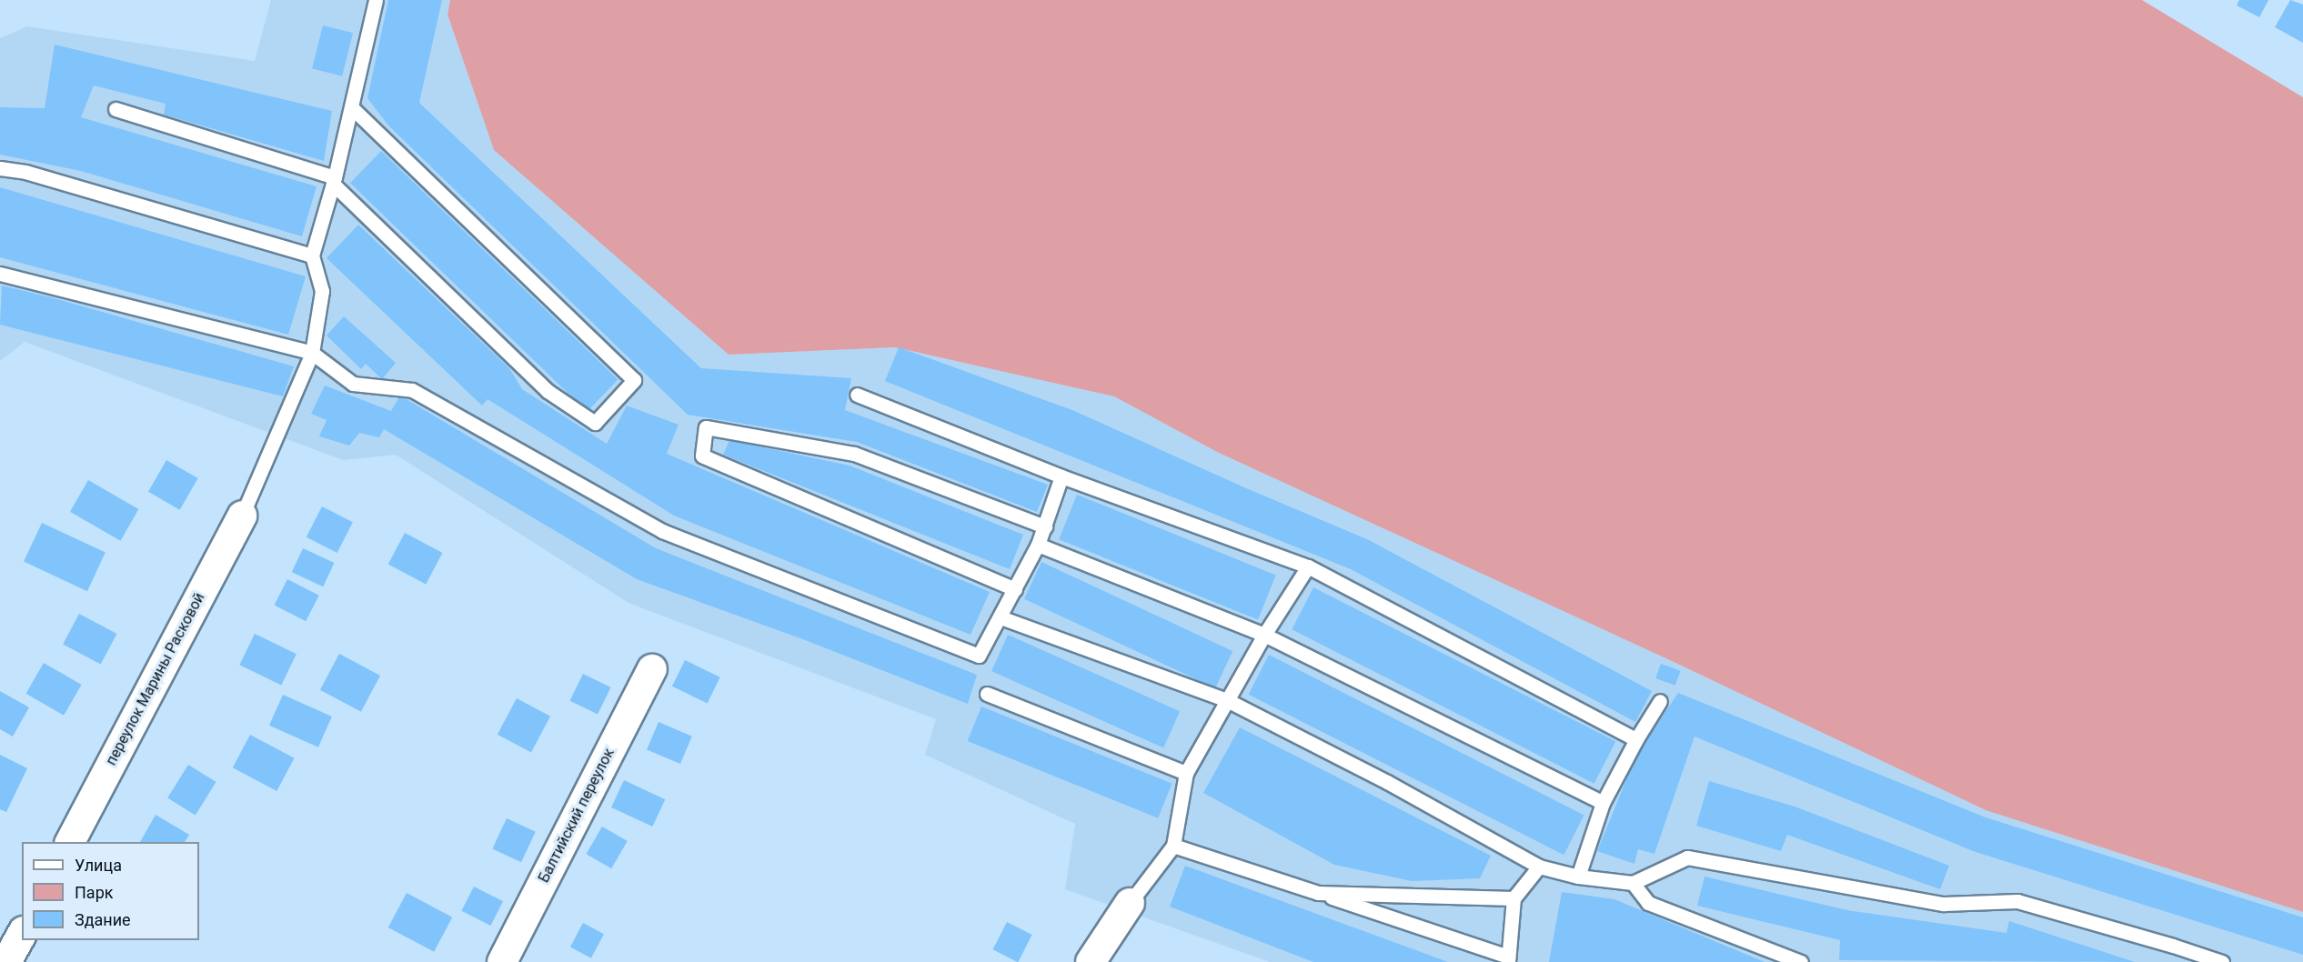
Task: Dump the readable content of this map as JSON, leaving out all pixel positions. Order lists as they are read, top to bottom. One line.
{"streets":{"street":["переулок Марины Расковой","Балтийский переулок"]},"legend":["Улица","Парк","Здание"]}
